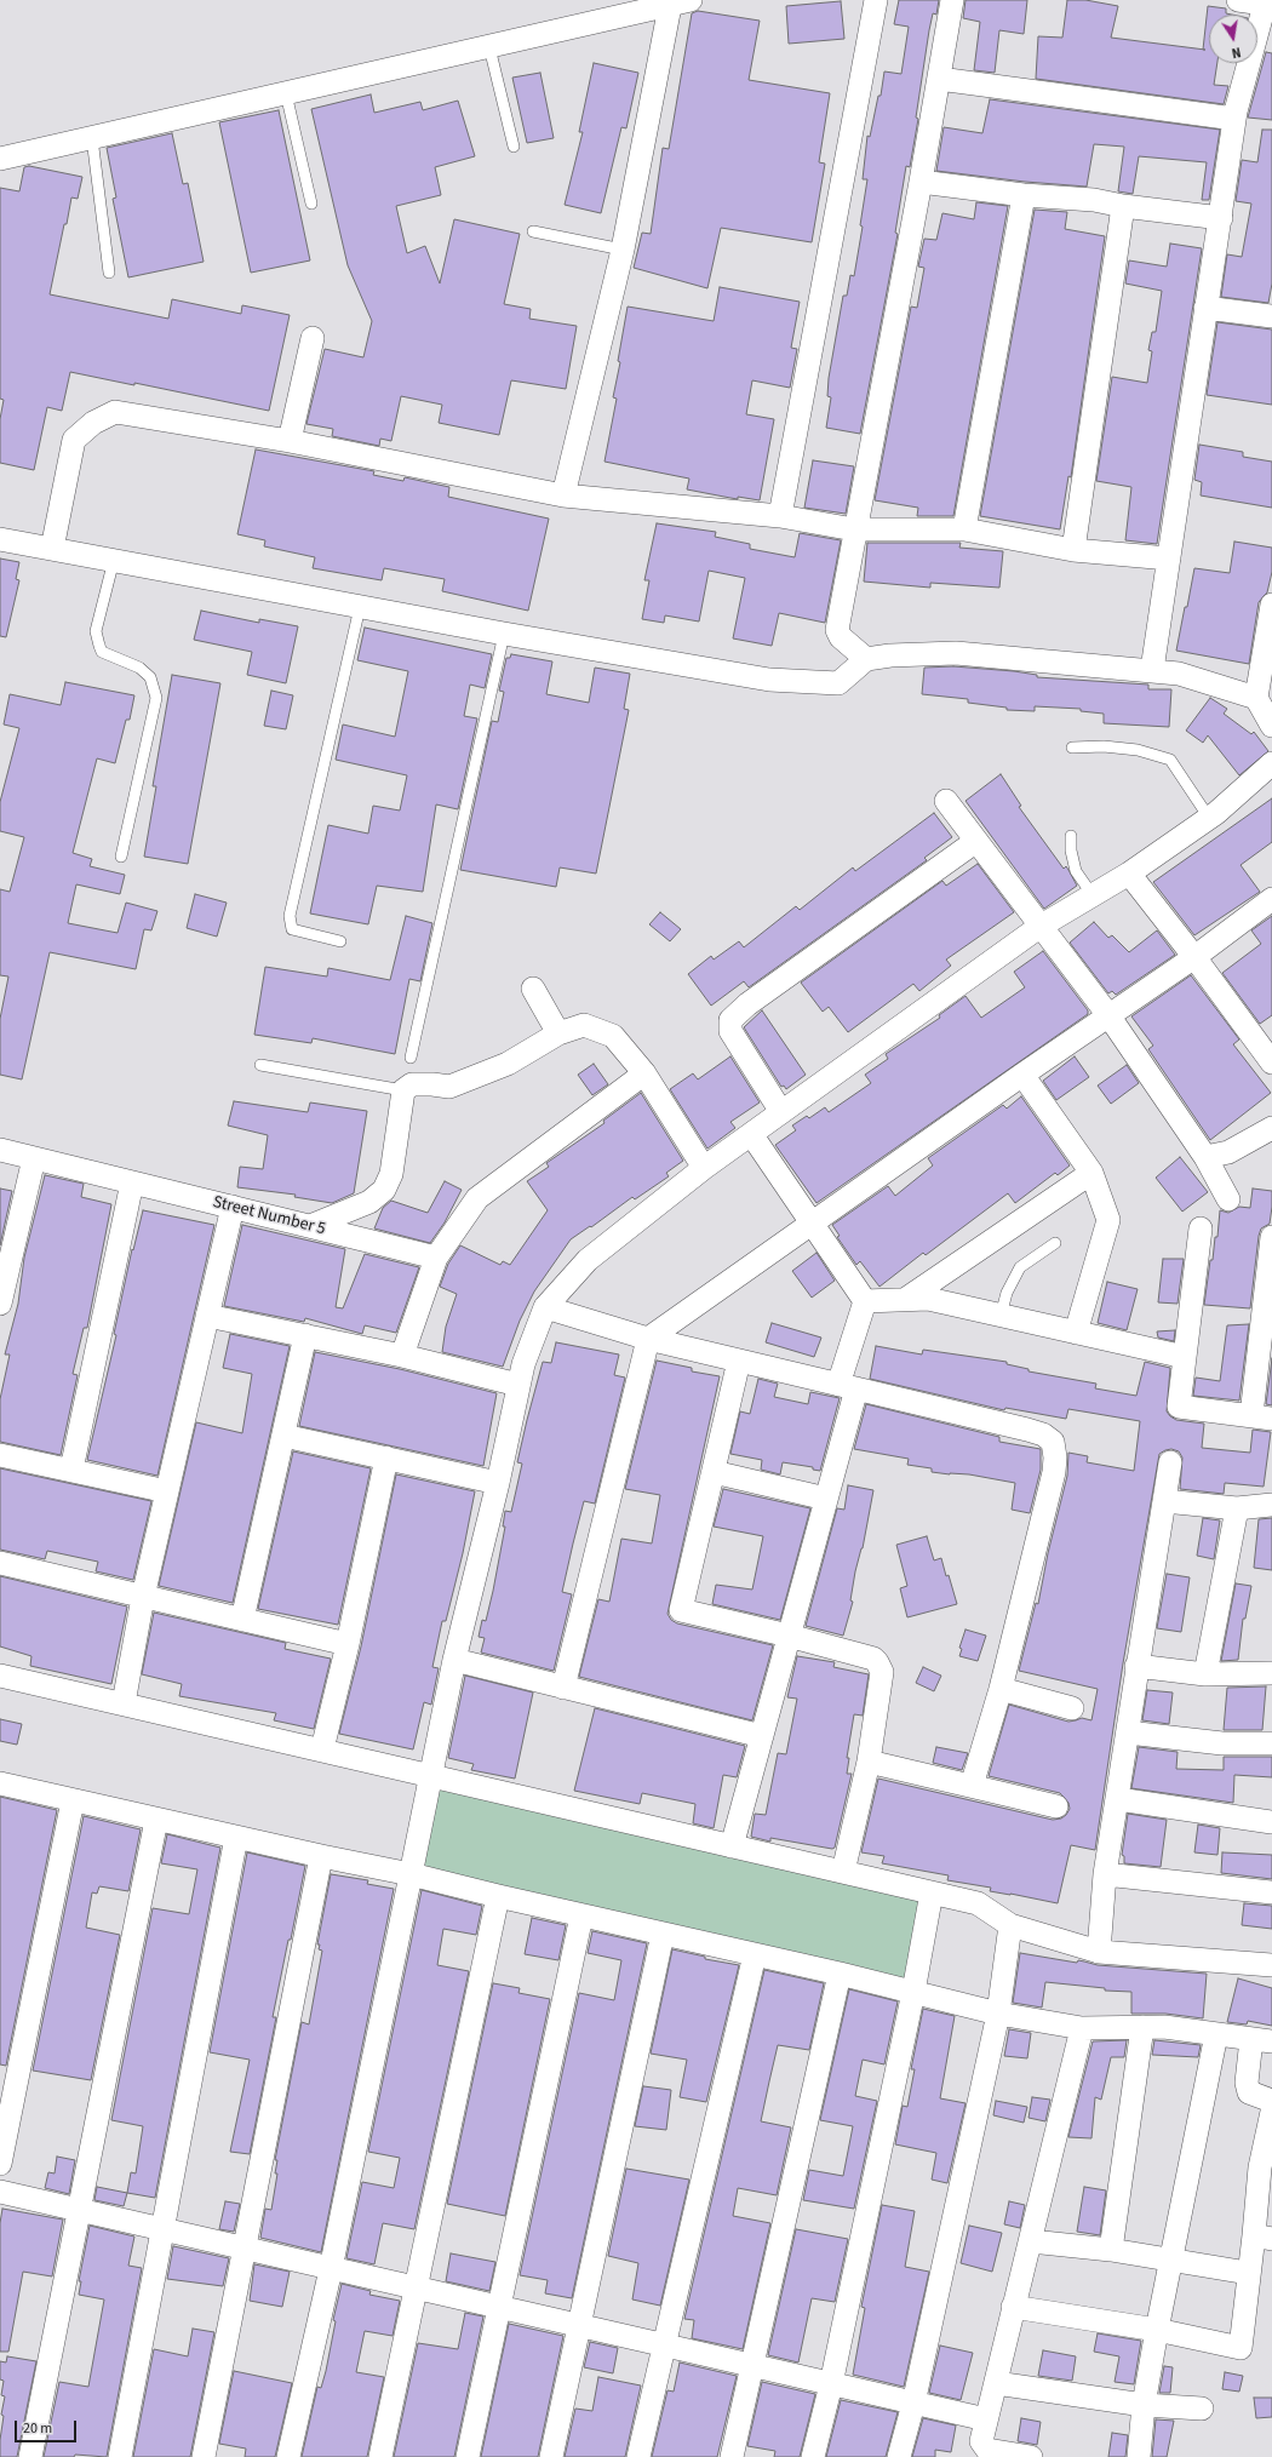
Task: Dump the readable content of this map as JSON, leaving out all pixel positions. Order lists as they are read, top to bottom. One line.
{"streets":{"street":["Street Number 5"]},"scale_bar":"20 m","north":"bottom"}
